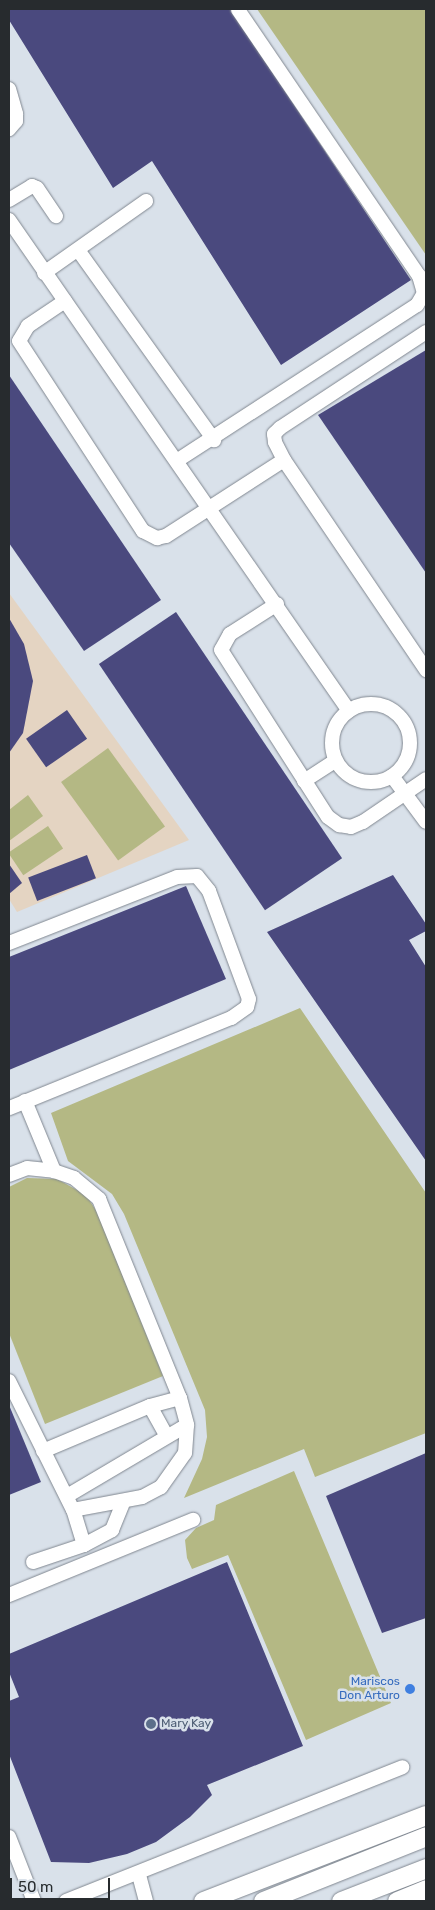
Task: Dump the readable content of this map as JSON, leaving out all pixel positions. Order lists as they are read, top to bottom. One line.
{"places":["Mariscos Don Arturo","Mary Kay"],"scale_bar":"50 m"}
